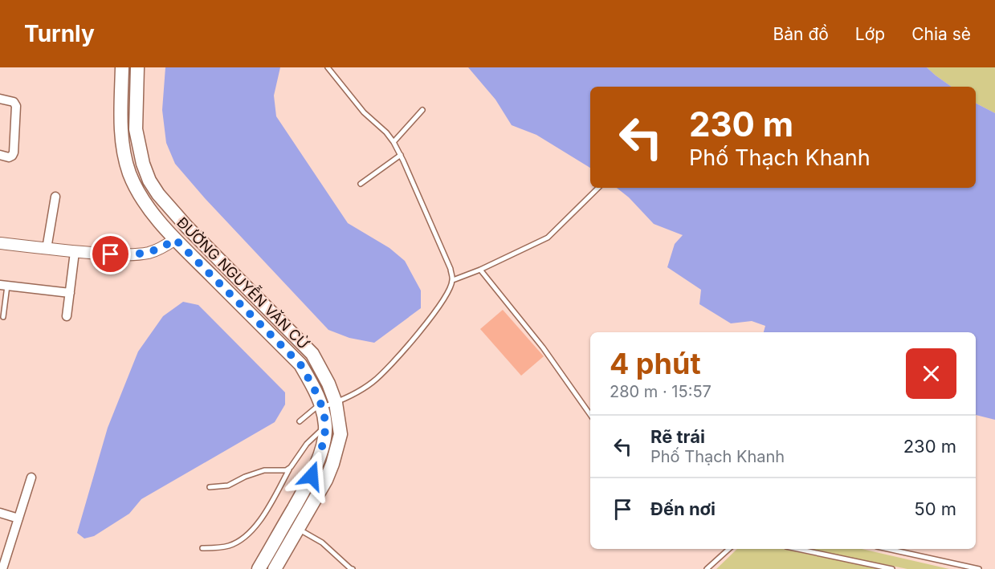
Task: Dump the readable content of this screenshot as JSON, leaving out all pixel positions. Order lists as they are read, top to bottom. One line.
{"streets":{"main road":["ĐƯỜNG NGUYỄN VĂN CỪ"]},"page":{"header":"Turnly","nav":["Bản đồ","Lớp","Chia sẻ"],"turn":["230 m","Phố Thạch Khanh"],"heading":["4 phút","280 m · 15:57"],"list":[{"name":"Rẽ trái","note":"Phố Thạch Khanh","value":"230 m"},{"name":"Đến nơi","value":"50 m"}]}}
